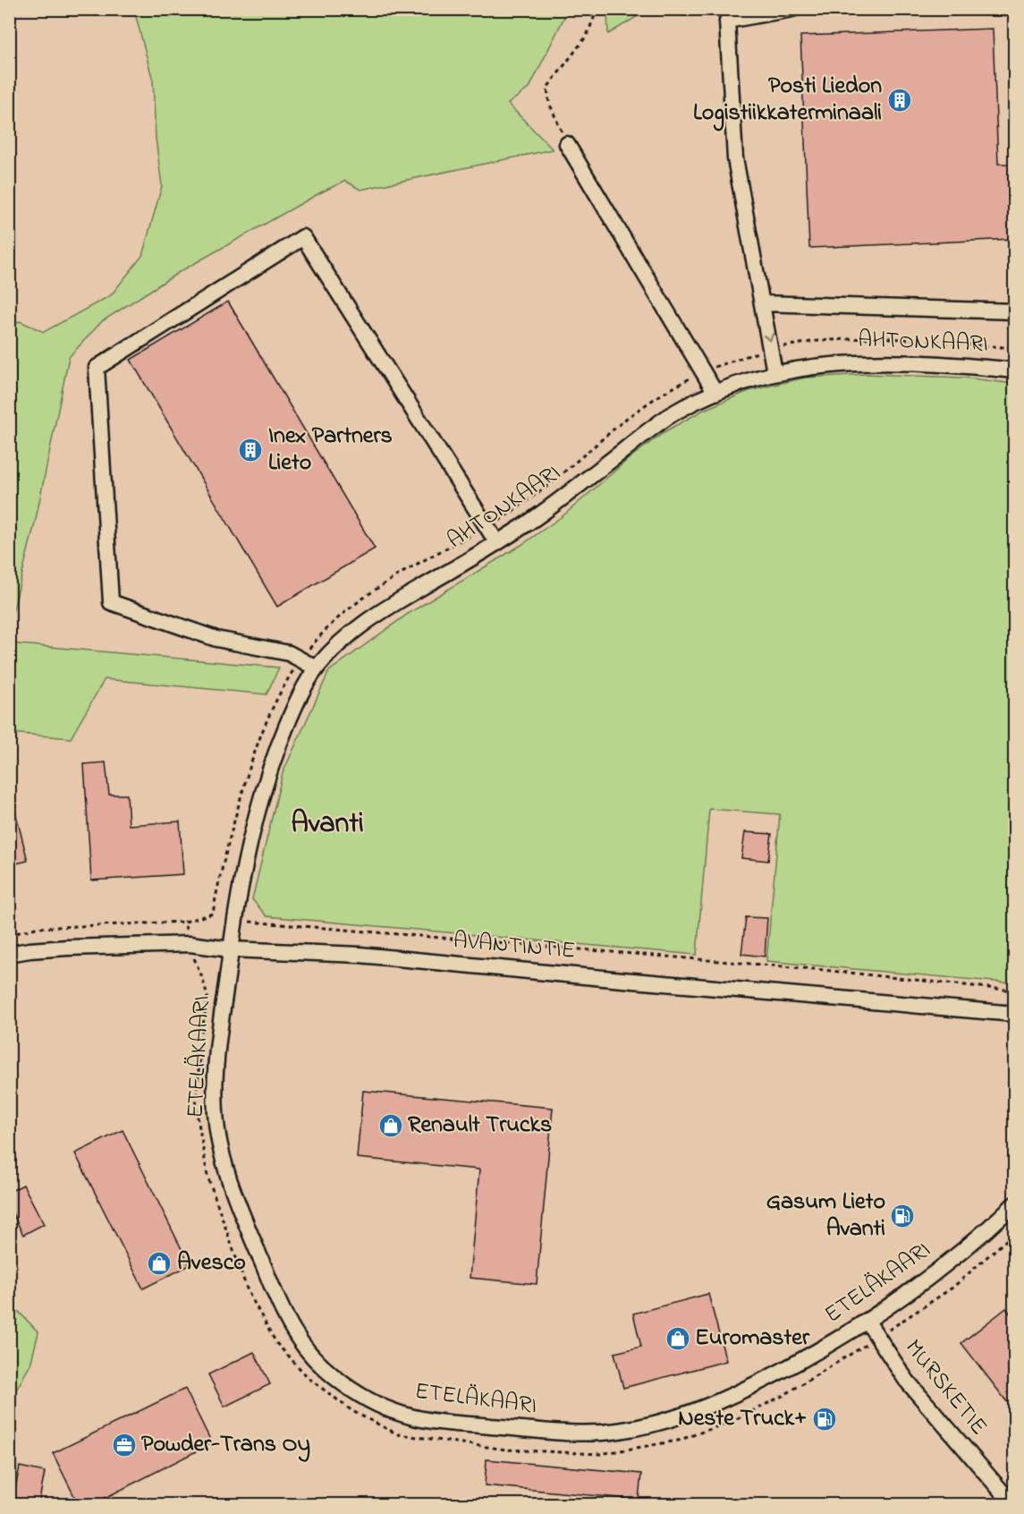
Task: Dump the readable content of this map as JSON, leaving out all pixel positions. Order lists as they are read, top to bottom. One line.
{"streets":{"street":["AHTONKAARI","AVANTINTIE","ETELÄKAARI","MURSKETIE"]},"crossings":[["AHTONKAARI","AVANTINTIE"],["AHTONKAARI","ETELÄKAARI"],["AVANTINTIE","ETELÄKAARI"],["ETELÄKAARI","MURSKETIE"]],"districts":["Avanti"],"places":{"building":["Posti Liedon Logistiikkaterminaali","Inex Partners Lieto"],"shop":["Renault Trucks","Avesco","Euromaster"],"fuel station":["Gasum Lieto Avanti","Neste Truck+"],"office":["Powder-Trans Oy"]}}
